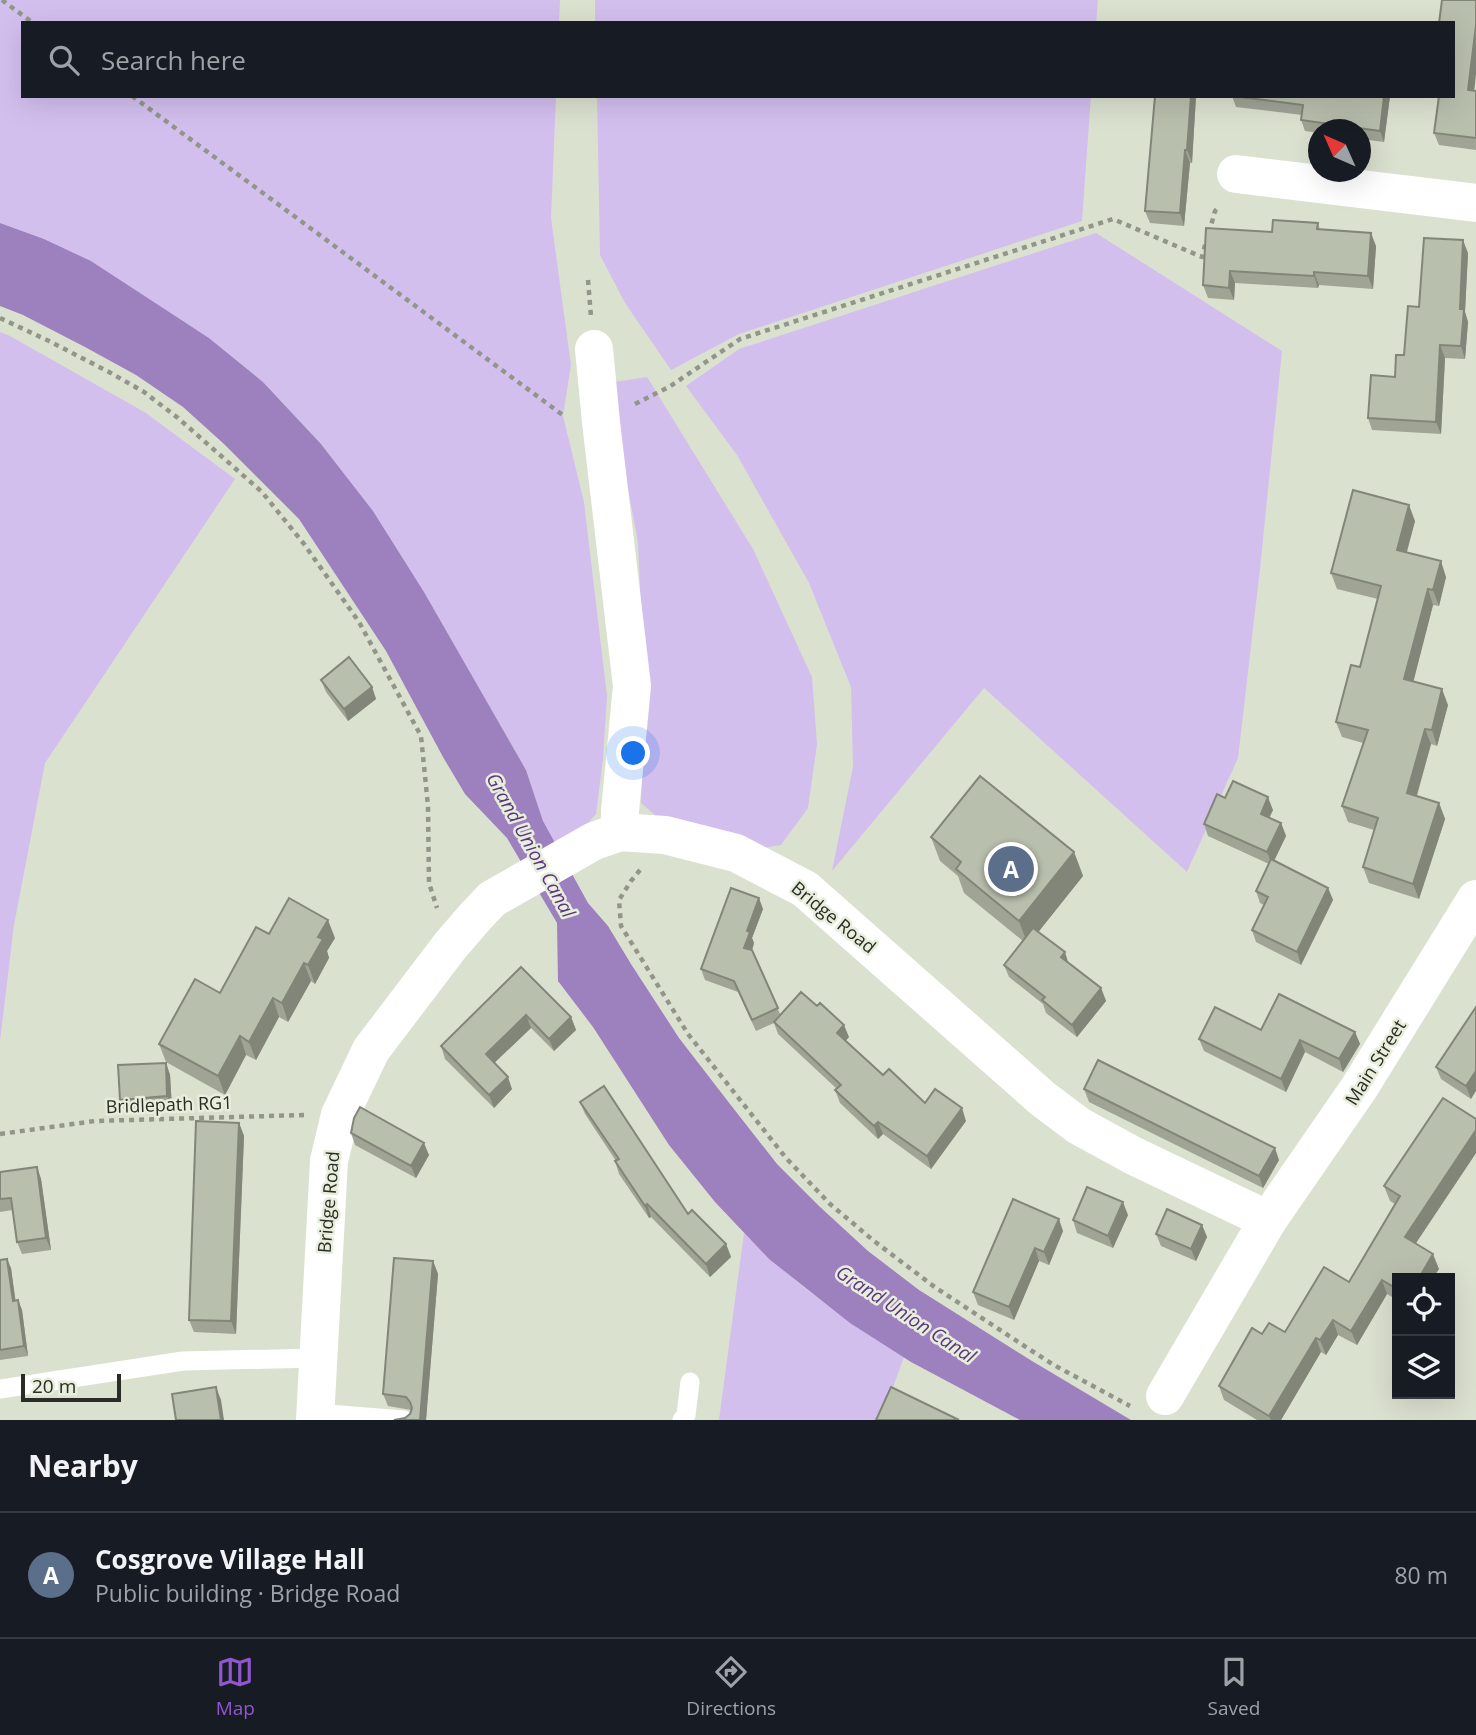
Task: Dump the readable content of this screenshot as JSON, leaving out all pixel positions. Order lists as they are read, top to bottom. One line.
{"streets":{"street":["Bridge Road","Main Street"],"path":["Bridlepath RG1"]},"crossings":[["Bridge Road","Main Street"],["Bridge Road","Bridlepath RG1"]],"water":["Grand Union Canal"],"scale_bar":"20 m","north":"top left","page":{"search":"Search here","pins":"A","scale":"20 m","heading":"Nearby","list":[{"mark":"A","name":"Cosgrove Village Hall","note":"Public building · Bridge Road","value":"80 m"}],"nav":["Map","Directions","Saved"]}}
